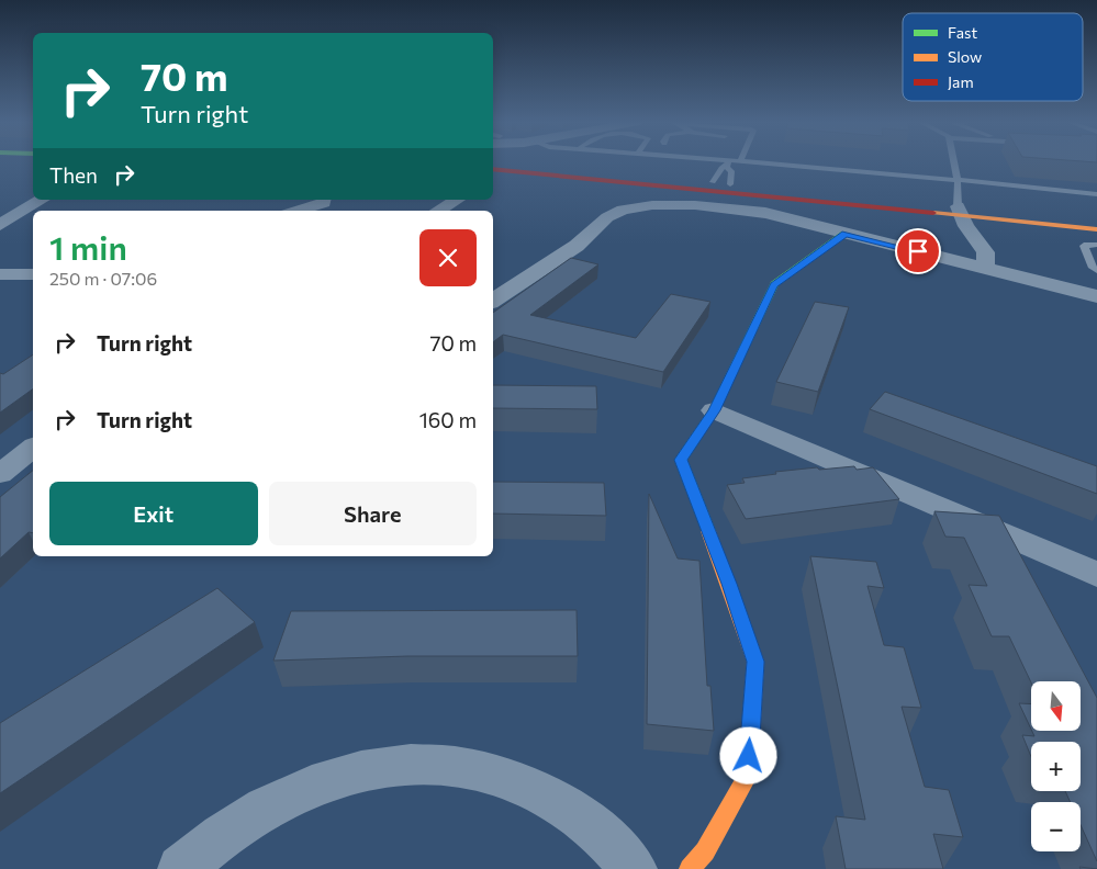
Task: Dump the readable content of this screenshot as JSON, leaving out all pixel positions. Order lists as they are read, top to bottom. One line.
{"legend":["Fast","Slow","Jam"],"north":"bottom","page":{"turn":["70 m","Turn right"],"then":"Then","heading":["1 min","250 m · 07:06"],"list":[{"name":"Turn right","value":"70 m"},{"name":"Turn right","value":"160 m"}],"buttons":["Exit","Share"],"map_buttons":["+","−"]}}
